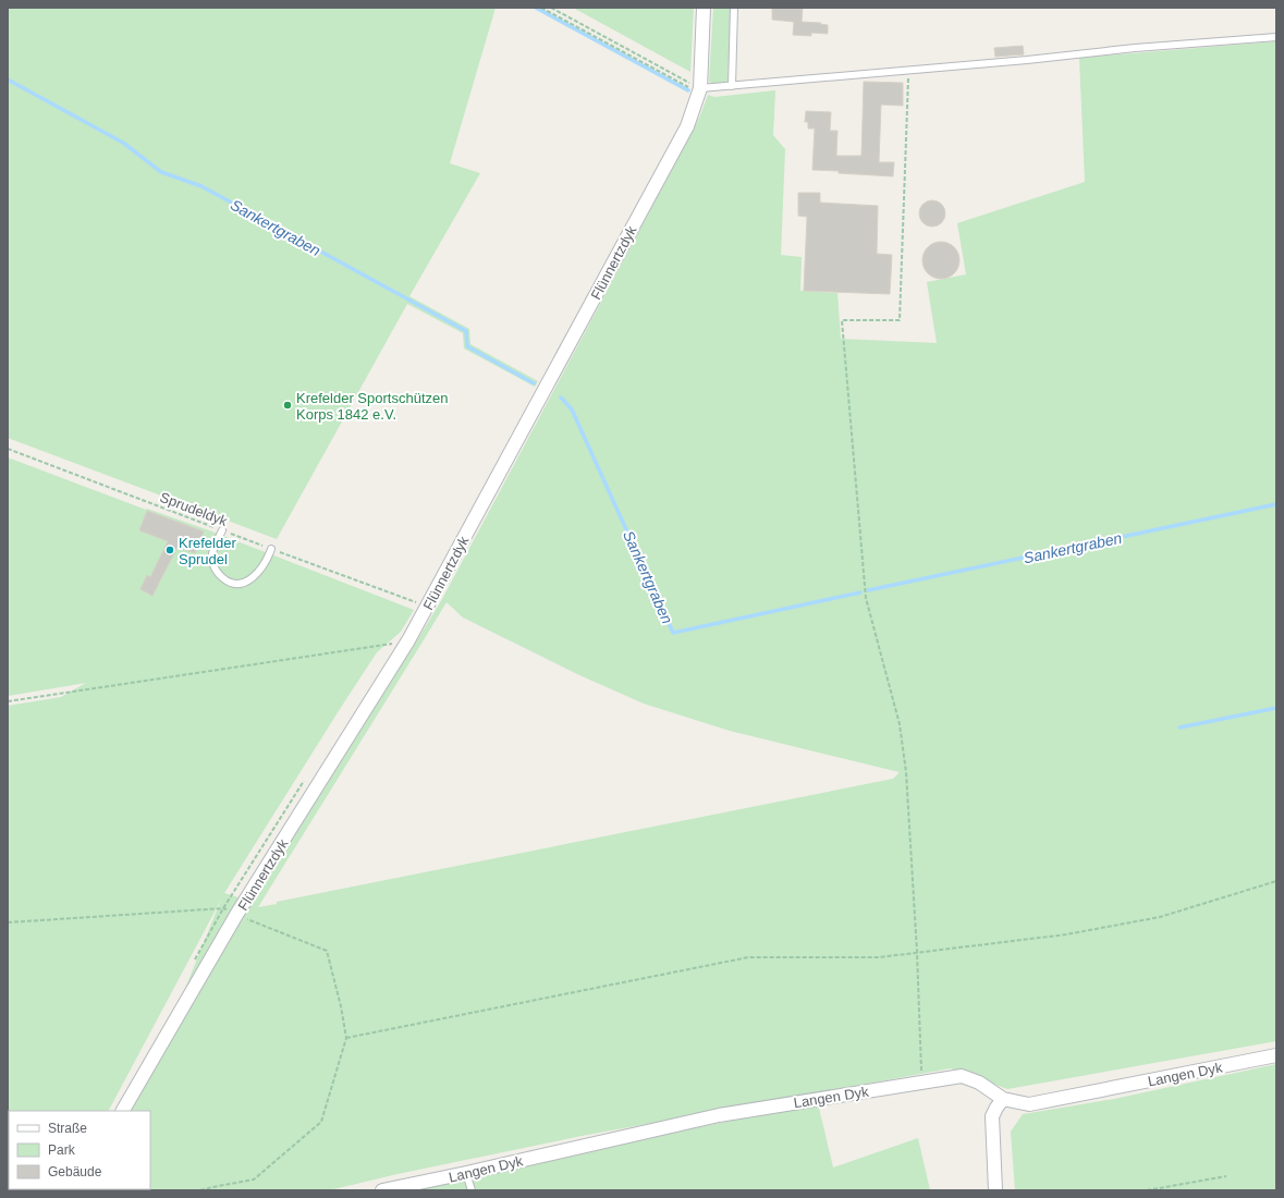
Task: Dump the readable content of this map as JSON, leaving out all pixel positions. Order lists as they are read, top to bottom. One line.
{"streets":{"street":["Flünnertzdyk","Langen Dyk"],"path":["Sprudeldyk"]},"water":["Sankertgraben"],"places":["Krefelder Sportschützen Korps 1842 e.V.","Krefelder Sprudel"],"legend":["Straße","Park","Gebäude"]}
